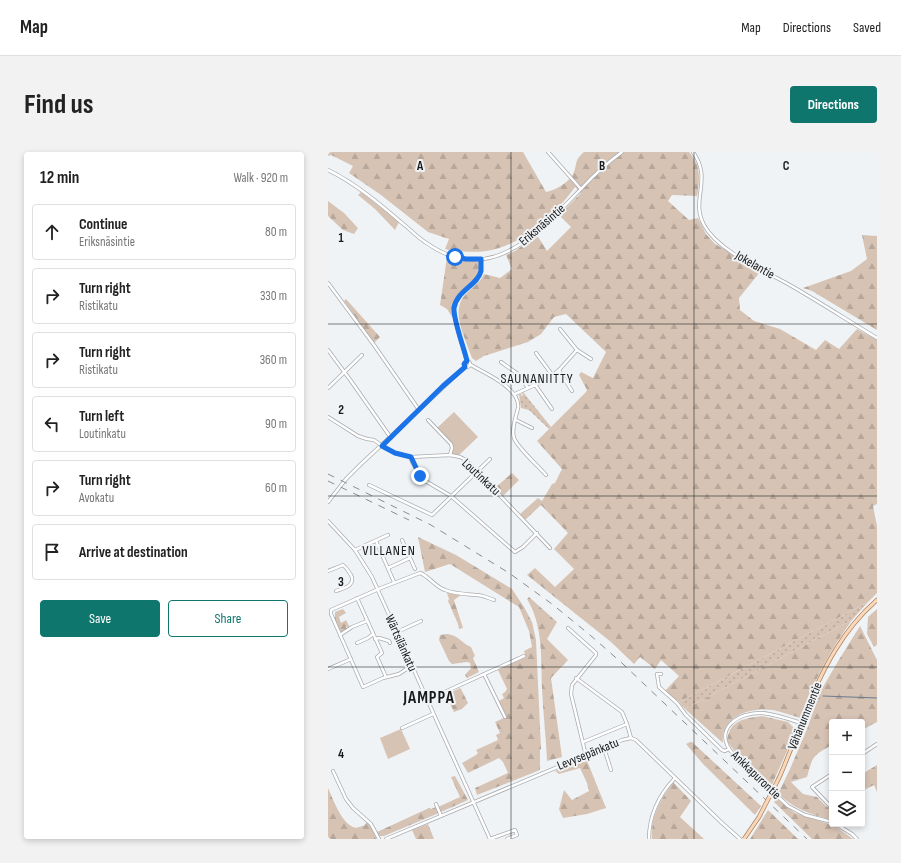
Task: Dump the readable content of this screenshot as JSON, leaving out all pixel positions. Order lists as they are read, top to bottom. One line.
{"streets":{"main road":["Vähänummentie"],"street":["Eriksnäsintie","Jokelantie","Loutinkatu","Wärtsilänkatu","Levysepänkatu","Ankkapurontie"]},"crossings":[["Wärtsilänkatu","Levysepänkatu"],["Vähänummentie","Levysepänkatu"],["Vähänummentie","Ankkapurontie"]],"districts":["SAUNANIITTY","VILLANEN","JAMPPA"],"page":{"header":"Map","nav":["Map","Directions","Saved"],"buttons":["Directions",["Save","Share"]],"title":"Find us","heading":["12 min","Walk · 920 m"],"list":[["Continue","Eriksnäsintie","80 m"],["Turn right","Ristikatu","330 m"],["Turn right","Ristikatu","360 m"],["Turn left","Loutinkatu","90 m"],["Turn right","Avokatu","60 m"],"Arrive at destination"],"map_buttons":["+","−"]},"grid":{"columns":["A","B","C"],"rows":["1","2","3","4"]}}
